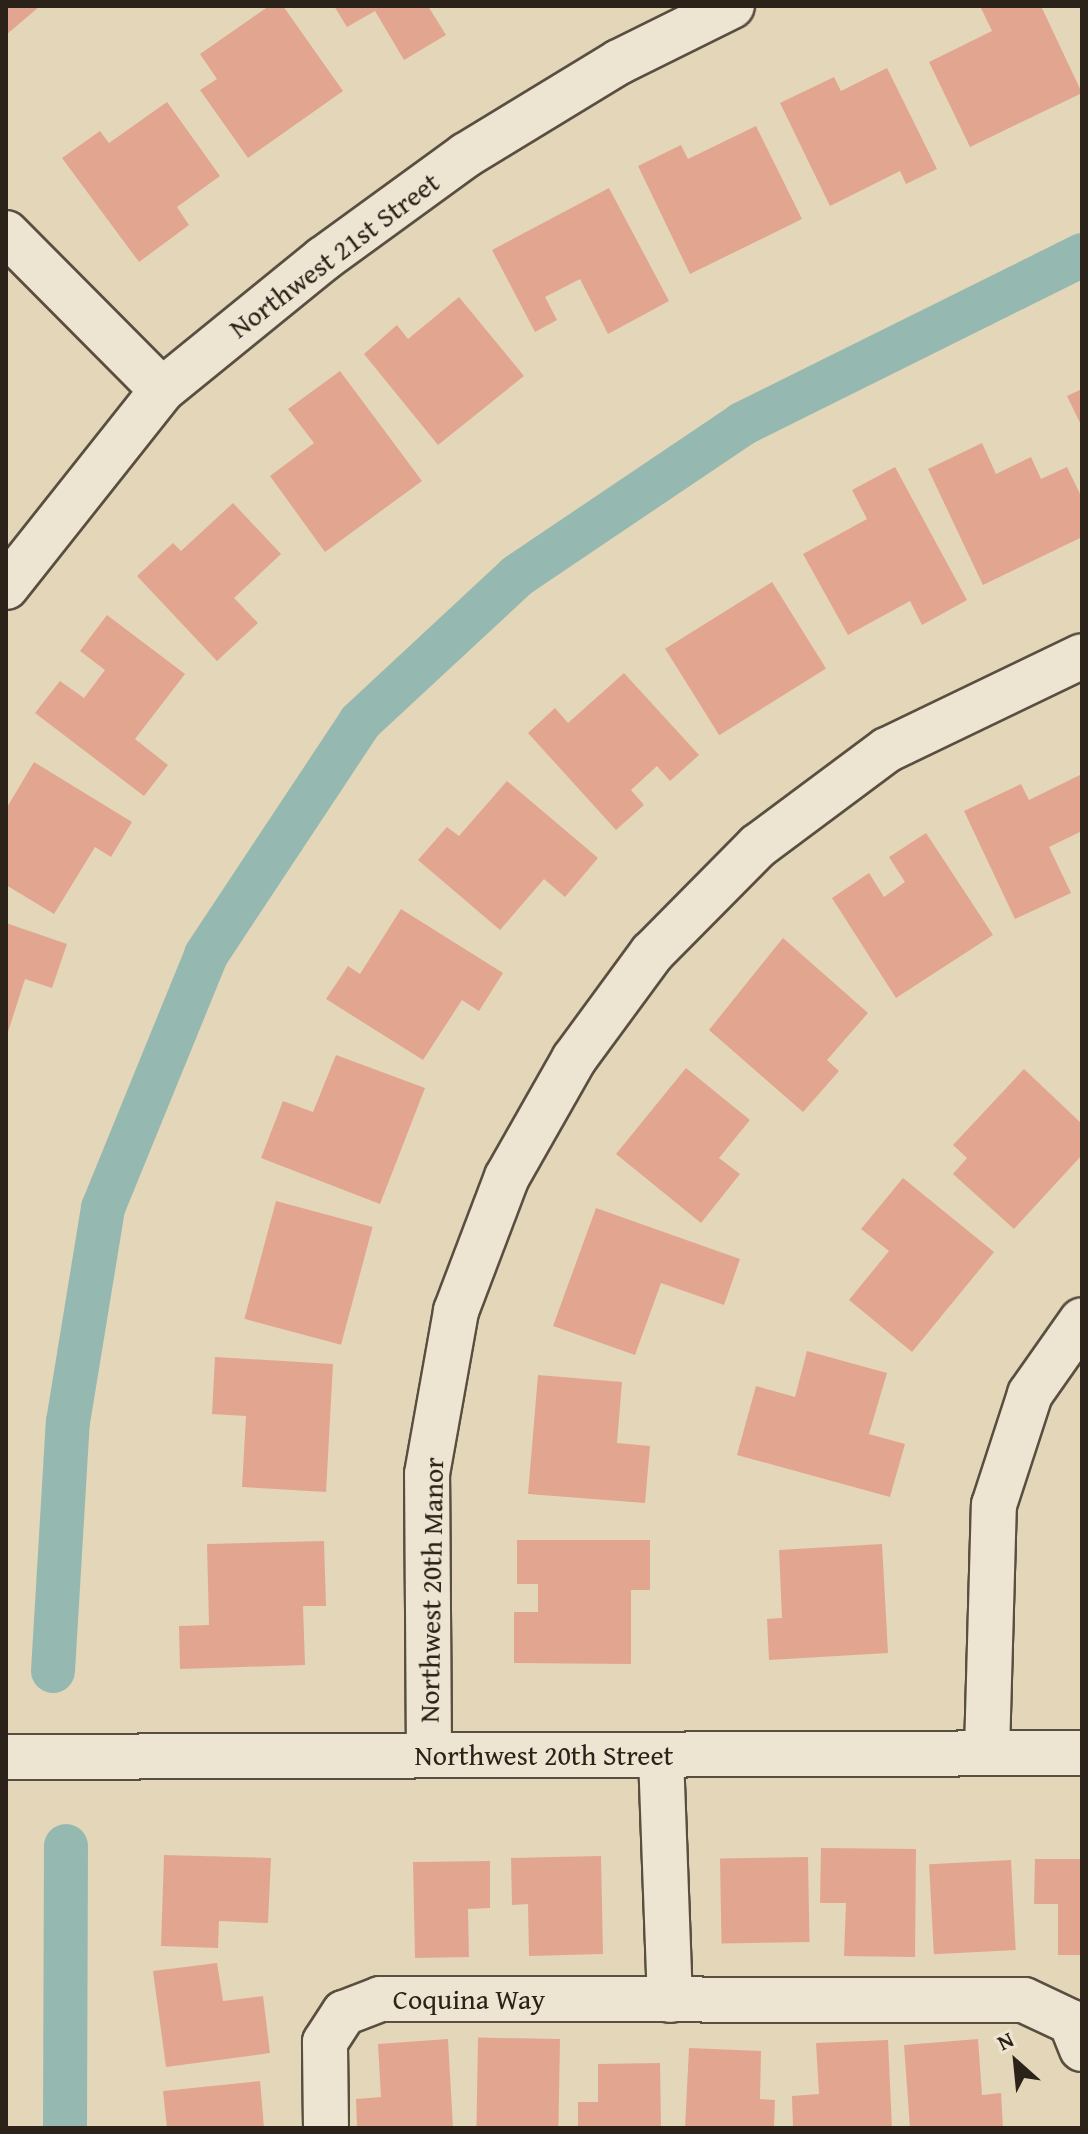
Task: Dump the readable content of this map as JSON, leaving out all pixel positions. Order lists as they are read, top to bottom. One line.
{"streets":{"street":["Northwest 21st Street","Northwest 20th Manor","Northwest 20th Street","Coquina Way"]},"crossings":[["Northwest 20th Manor","Northwest 20th Street"]],"north":"top left"}
